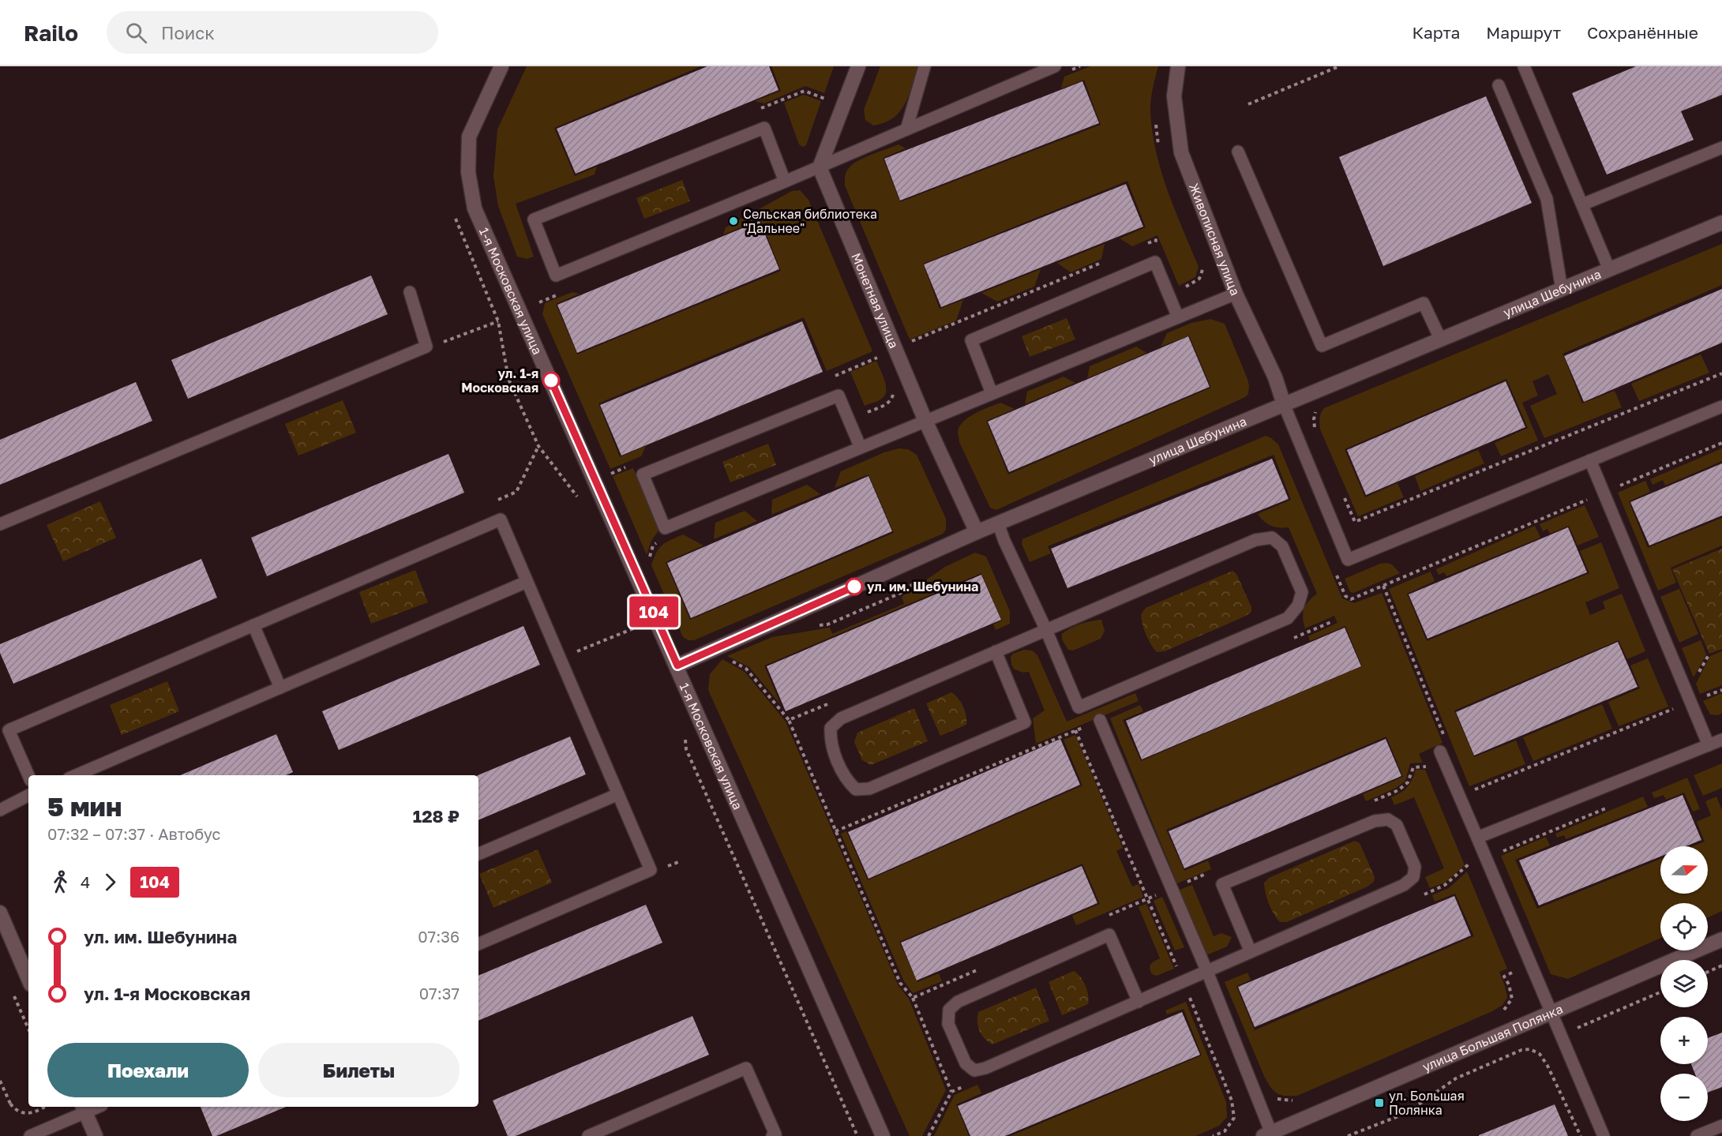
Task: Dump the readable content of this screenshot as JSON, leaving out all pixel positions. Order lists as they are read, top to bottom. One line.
{"streets":{"street":["Живописная улица","1-я Московская улица","улица Шебунина","Монетная улица","улица Большая Полянка"]},"crossings":[["Живописная улица","улица Шебунина"],["1-я Московская улица","улица Шебунина"],["улица Шебунина","Монетная улица"]],"places":{"other":["Сельская библиотека \"Дальнее\"","ул. 1-я Московская","ул. им. Шебунина"],"transit":["ул. Большая Полянка"]},"lines":["bus line 104"],"north":"right","page":{"header":"Railo","search":"Поиск","nav":["Карта","Маршрут","Сохранённые"],"on_map":"104","heading":["5 мин","07:32 – 07:37 · Автобус","128 ₽"],"map_buttons":["+","−"],"legs":["4","104"],"list":[{"name":"ул. им. Шебунина","value":"07:36"},{"name":"ул. 1-я Московская","value":"07:37"}],"buttons":["Поехали","Билеты"]}}
